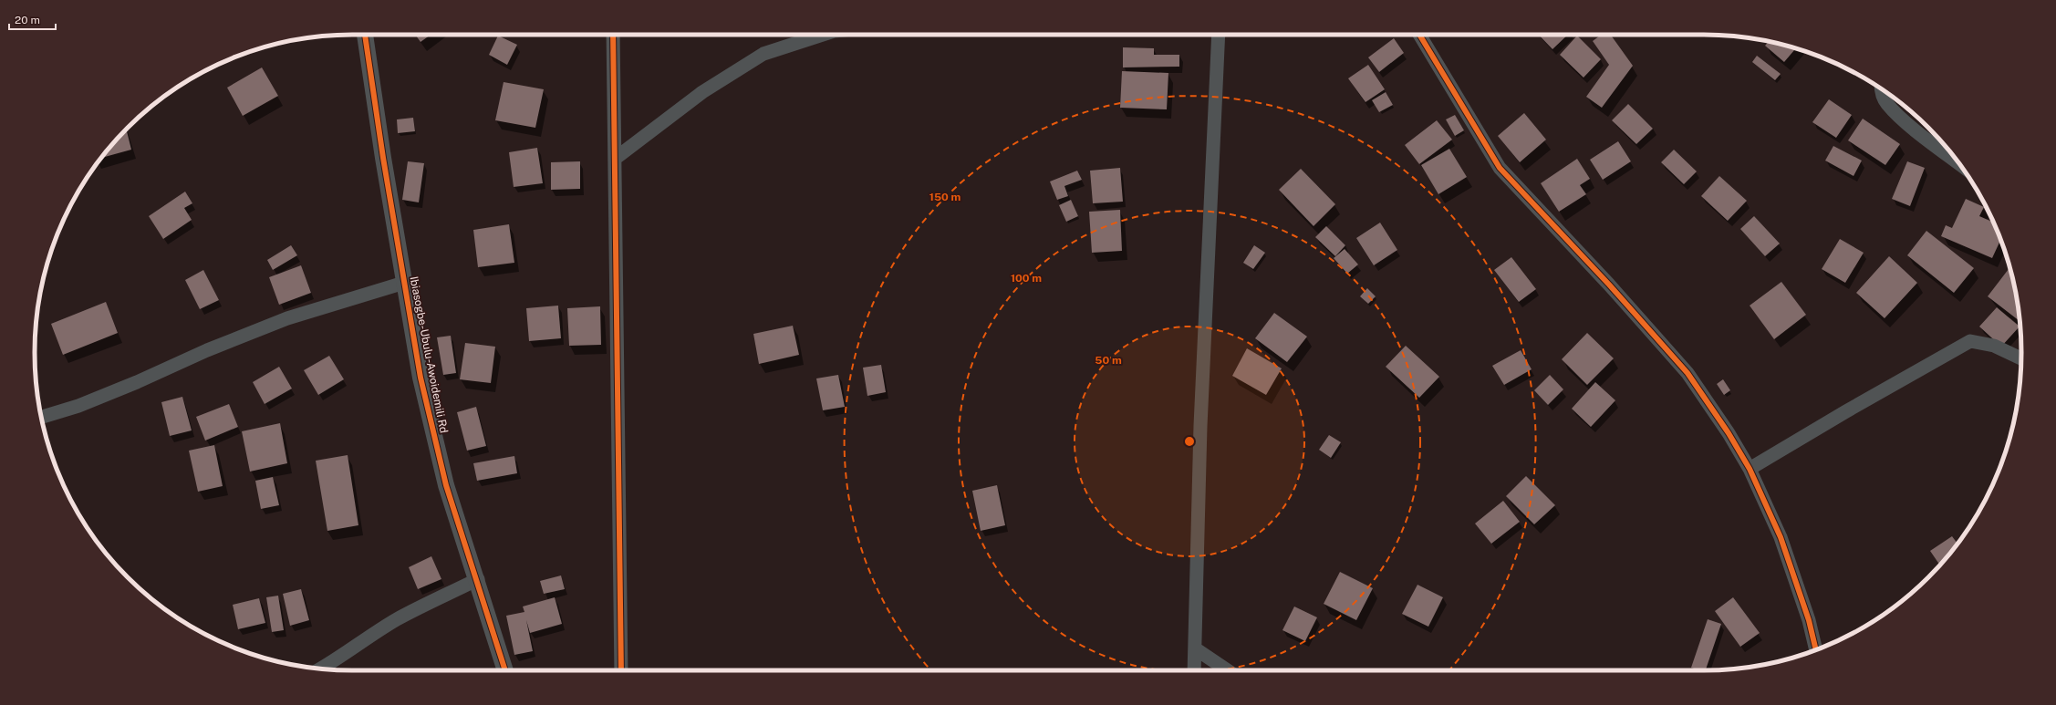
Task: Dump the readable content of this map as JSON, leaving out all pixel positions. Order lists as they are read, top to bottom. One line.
{"streets":{"street":["Ibiasogbe-Ubulu-Awoidemili Rd"]},"scale_bar":"20 m","rings":["150 m","100 m","50 m"]}
